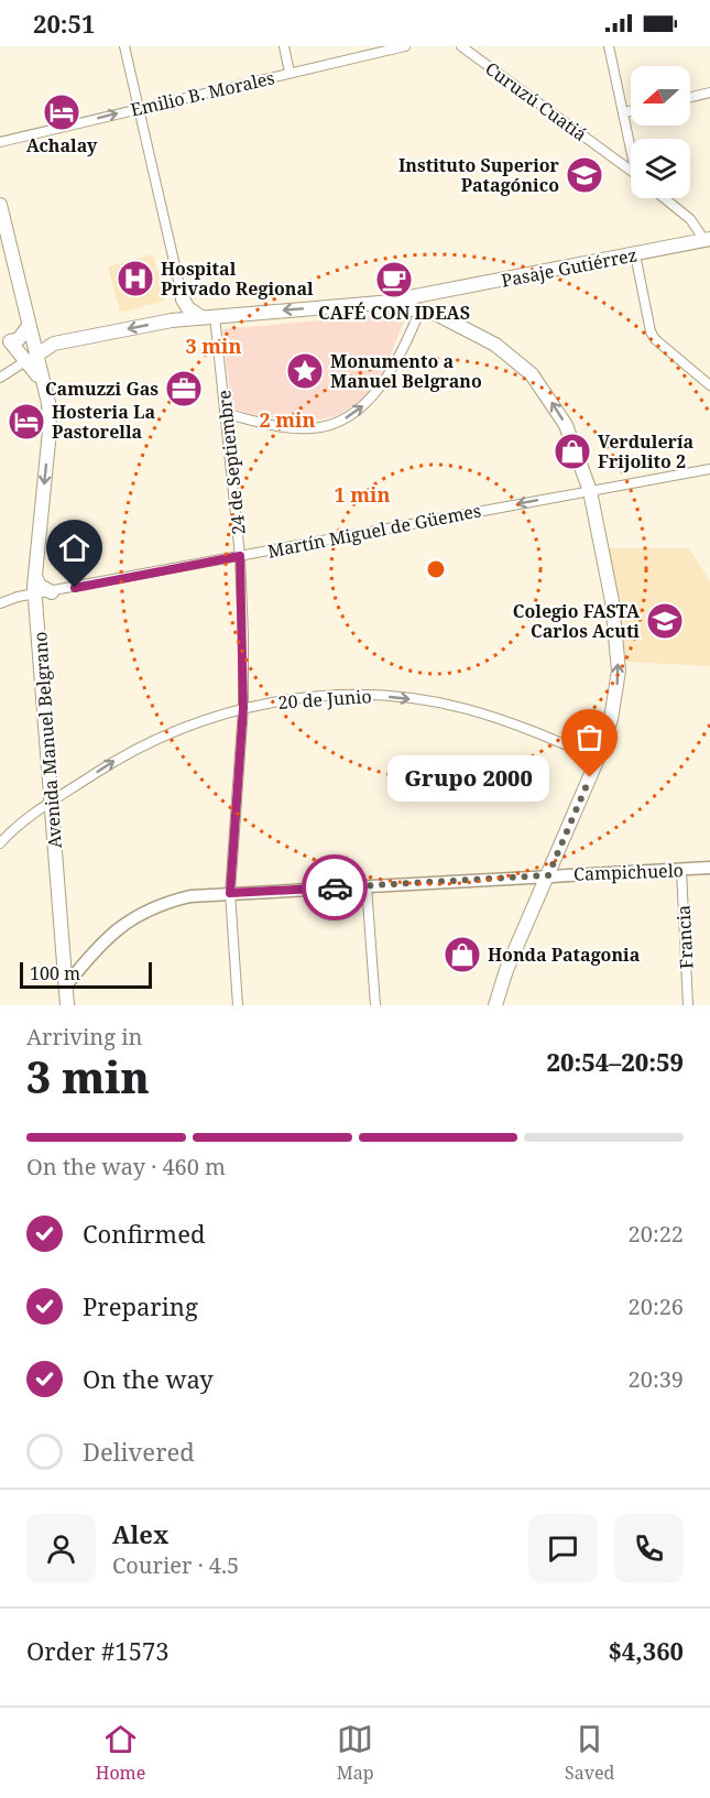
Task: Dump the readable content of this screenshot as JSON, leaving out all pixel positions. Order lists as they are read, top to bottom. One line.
{"streets":{"main road":["Pasaje Gutiérrez","Avenida Manuel Belgrano"],"street":["Emilio B. Morales","Curuzú Cuatiá","24 de Septiembre","Martín Miguel de Güemes","20 de Junio","Campichuelo","Francia"]},"crossings":[["24 de Septiembre","Martín Miguel de Güemes"],["24 de Septiembre","20 de Junio"],["24 de Septiembre","Campichuelo"],["Martín Miguel de Güemes","Avenida Manuel Belgrano"],["20 de Junio","Avenida Manuel Belgrano"],["Avenida Manuel Belgrano","Campichuelo"],["Campichuelo","Francia"]],"one_way":["Martín Miguel de Güemes","20 de Junio"],"places":{"hotel":["Achalay","Hosteria La Pastorella"],"school or university":["Instituto Superior Patagónico","Colegio FASTA Carlos Acuti"],"hospital":["Hospital Privado Regional"],"cafe":["CAFÉ CON IDEAS"],"place":["Monumento a Manuel Belgrano"],"office":["Camuzzi Gas"],"shop":["Verdulería Frijolito 2","Honda Patagonia"],"other":["Grupo 2000"]},"scale_bar":"100 m","north":"left","page":{"status":"20:51","bubble":"Grupo 2000","scale":"100 m","heading":["3 min","Arriving in","20:54–20:59"],"panel":["Alex","Courier · 4.5","Order #1573","$4,360"],"bar":"On the way · 460 m","list":[["Confirmed","20:22"],["Preparing","20:26"],["On the way","20:39"],"Delivered"],"tabs":["Home","Map","Saved"]},"rings":["3 min","2 min","1 min"]}
